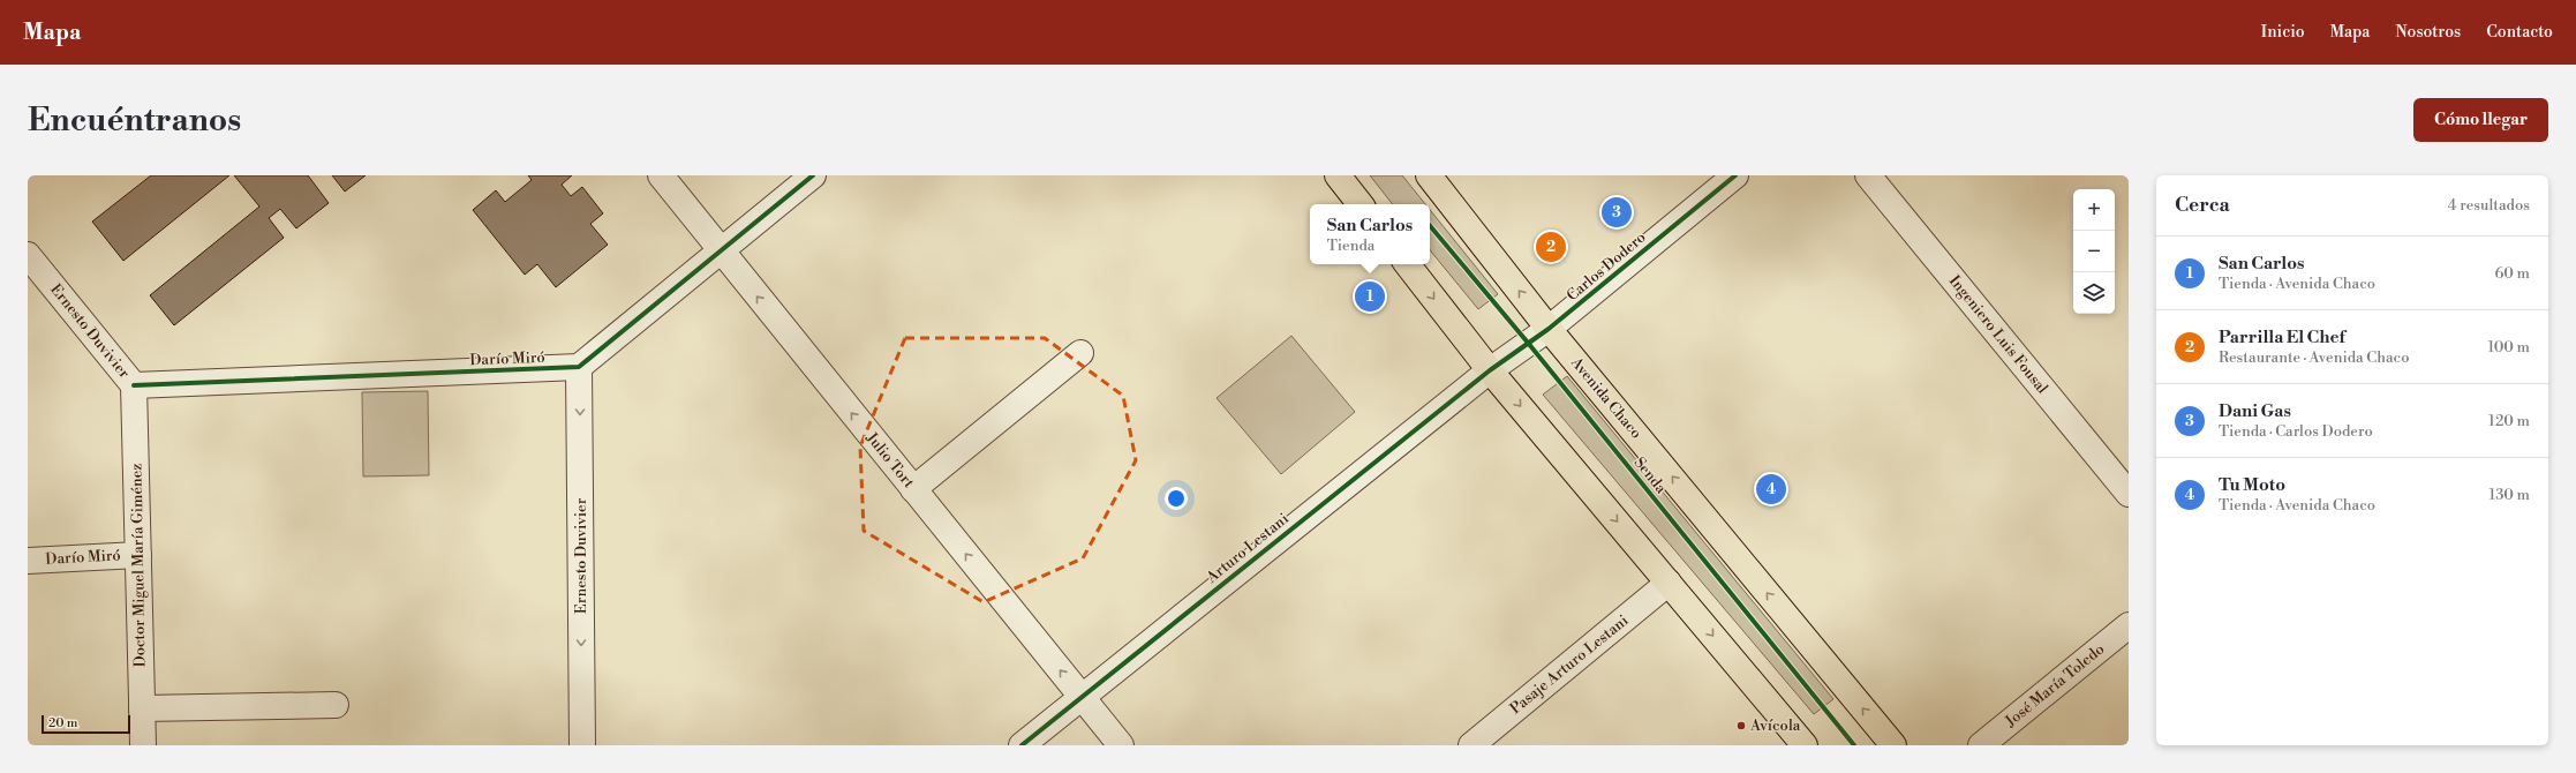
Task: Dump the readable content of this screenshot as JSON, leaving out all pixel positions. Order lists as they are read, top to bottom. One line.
{"streets":{"main road":["Avenida Chaco"],"street":["Carlos Dodero","Ernesto Duvivier","Ingeniero Luis Fousal","Darío Miró","Julio Tort","Arturo Lestani","Doctor Miguel María Giménez","Pasaje Arturo Lestani","José María Toledo"],"cycle path":["Senda"]},"crossings":[["Carlos Dodero","Avenida Chaco"],["Carlos Dodero","Arturo Lestani"],["Ernesto Duvivier","Darío Miró"],["Ernesto Duvivier","Doctor Miguel María Giménez"],["Darío Miró","Doctor Miguel María Giménez"],["Julio Tort","Arturo Lestani"]],"one_way":["Ernesto Duvivier","Julio Tort"],"places":["Avícola"],"scale_bar":"20 m","page":{"header":"Mapa","nav":["Inicio","Mapa","Nosotros","Contacto"],"buttons":"Cómo llegar","title":"Encuéntranos","heading":["Cerca","4 resultados"],"map_buttons":["+","−"],"pins":["3","2","1","4"],"popup":["San Carlos","Tienda"],"list":[{"mark":"1","name":"San Carlos","note":"Tienda · Avenida Chaco","value":"60 m"},{"mark":"2","name":"Parrilla El Chef","note":"Restaurante · Avenida Chaco","value":"100 m"},{"mark":"3","name":"Dani Gas","note":"Tienda · Carlos Dodero","value":"120 m"},{"mark":"4","name":"Tu Moto","note":"Tienda · Avenida Chaco","value":"130 m"}],"scale":"20 m"}}
